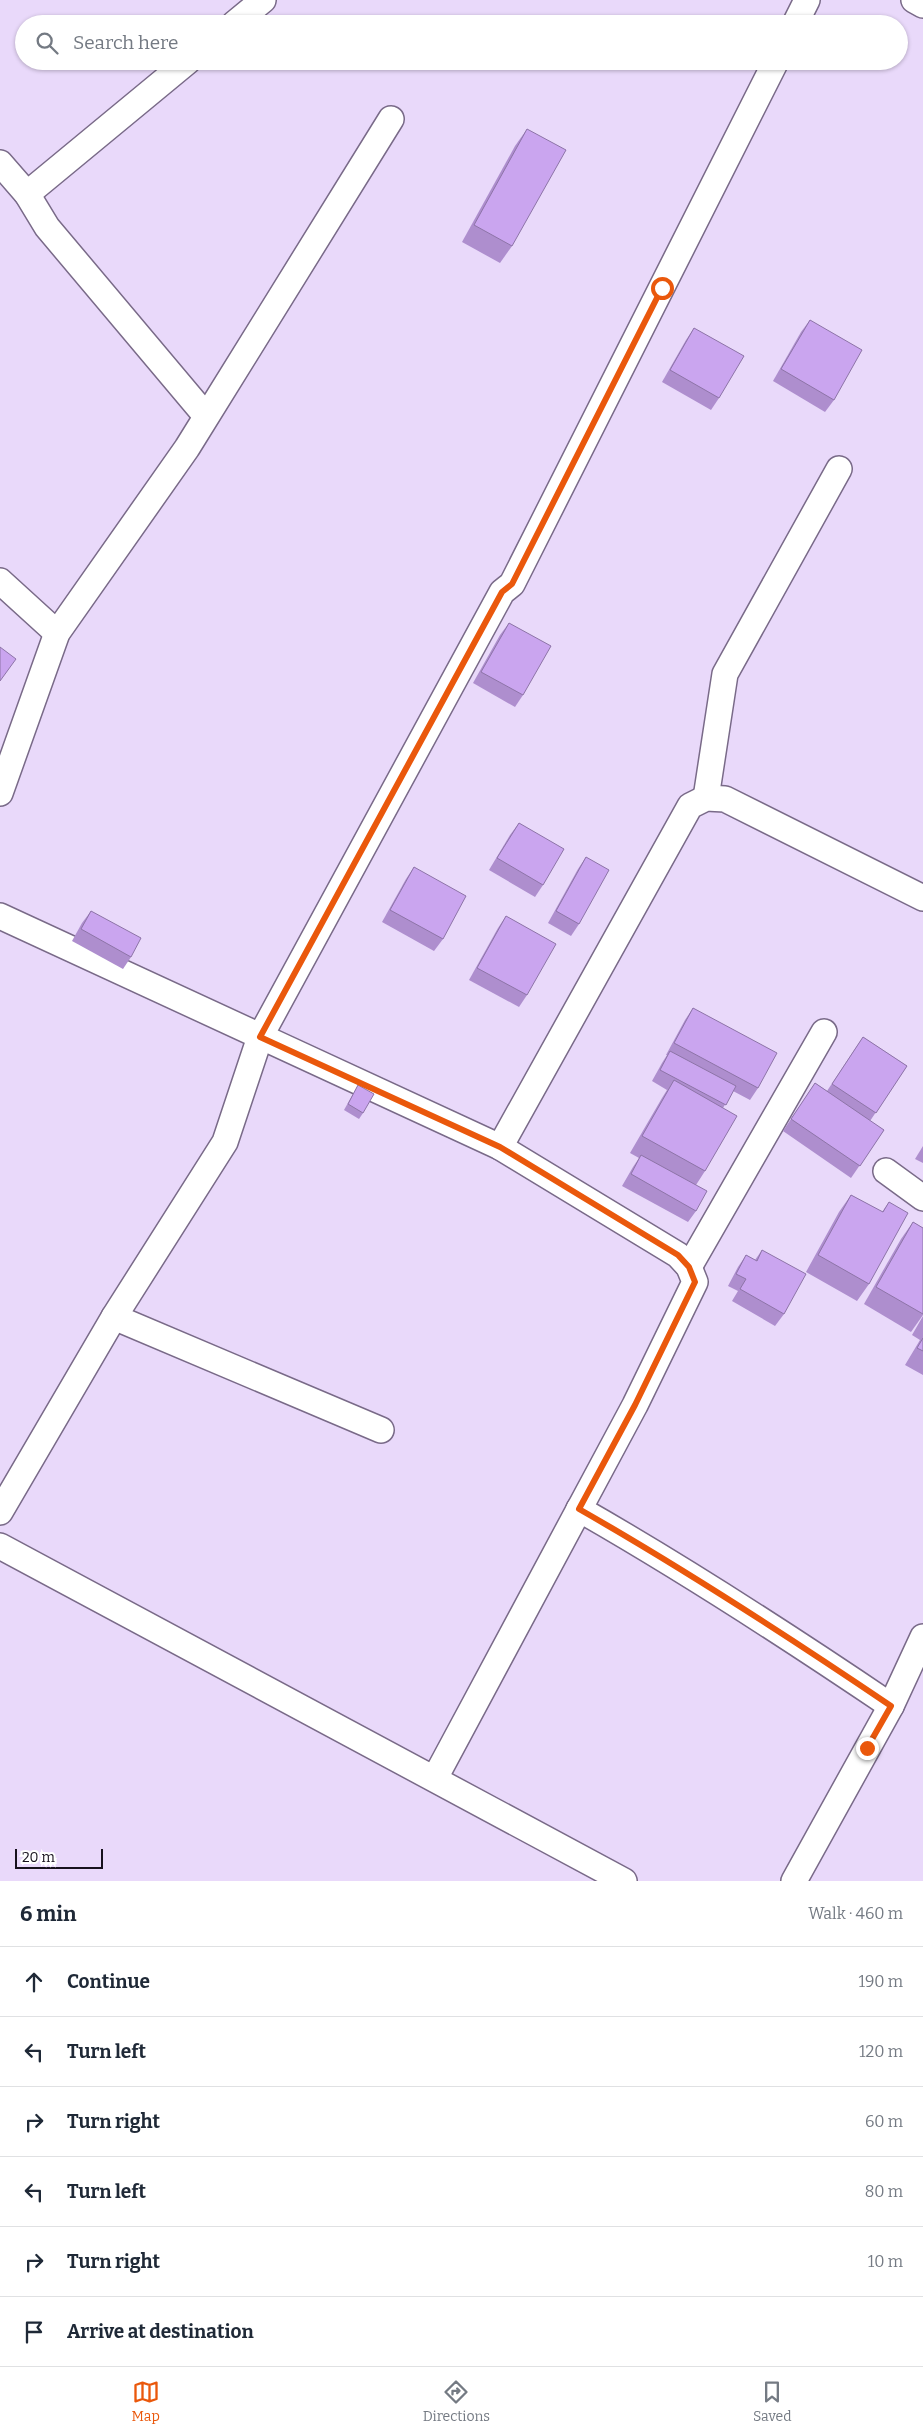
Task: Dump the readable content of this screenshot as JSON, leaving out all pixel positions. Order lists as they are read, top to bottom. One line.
{"scale_bar":"20 m","page":{"search":"Search here","scale":"20 m","heading":["6 min","Walk · 460 m"],"list":[["Continue","190 m"],["Turn left","120 m"],["Turn right","60 m"],["Turn left","80 m"],["Turn right","10 m"],"Arrive at destination"],"nav":["Map","Directions","Saved"]}}
